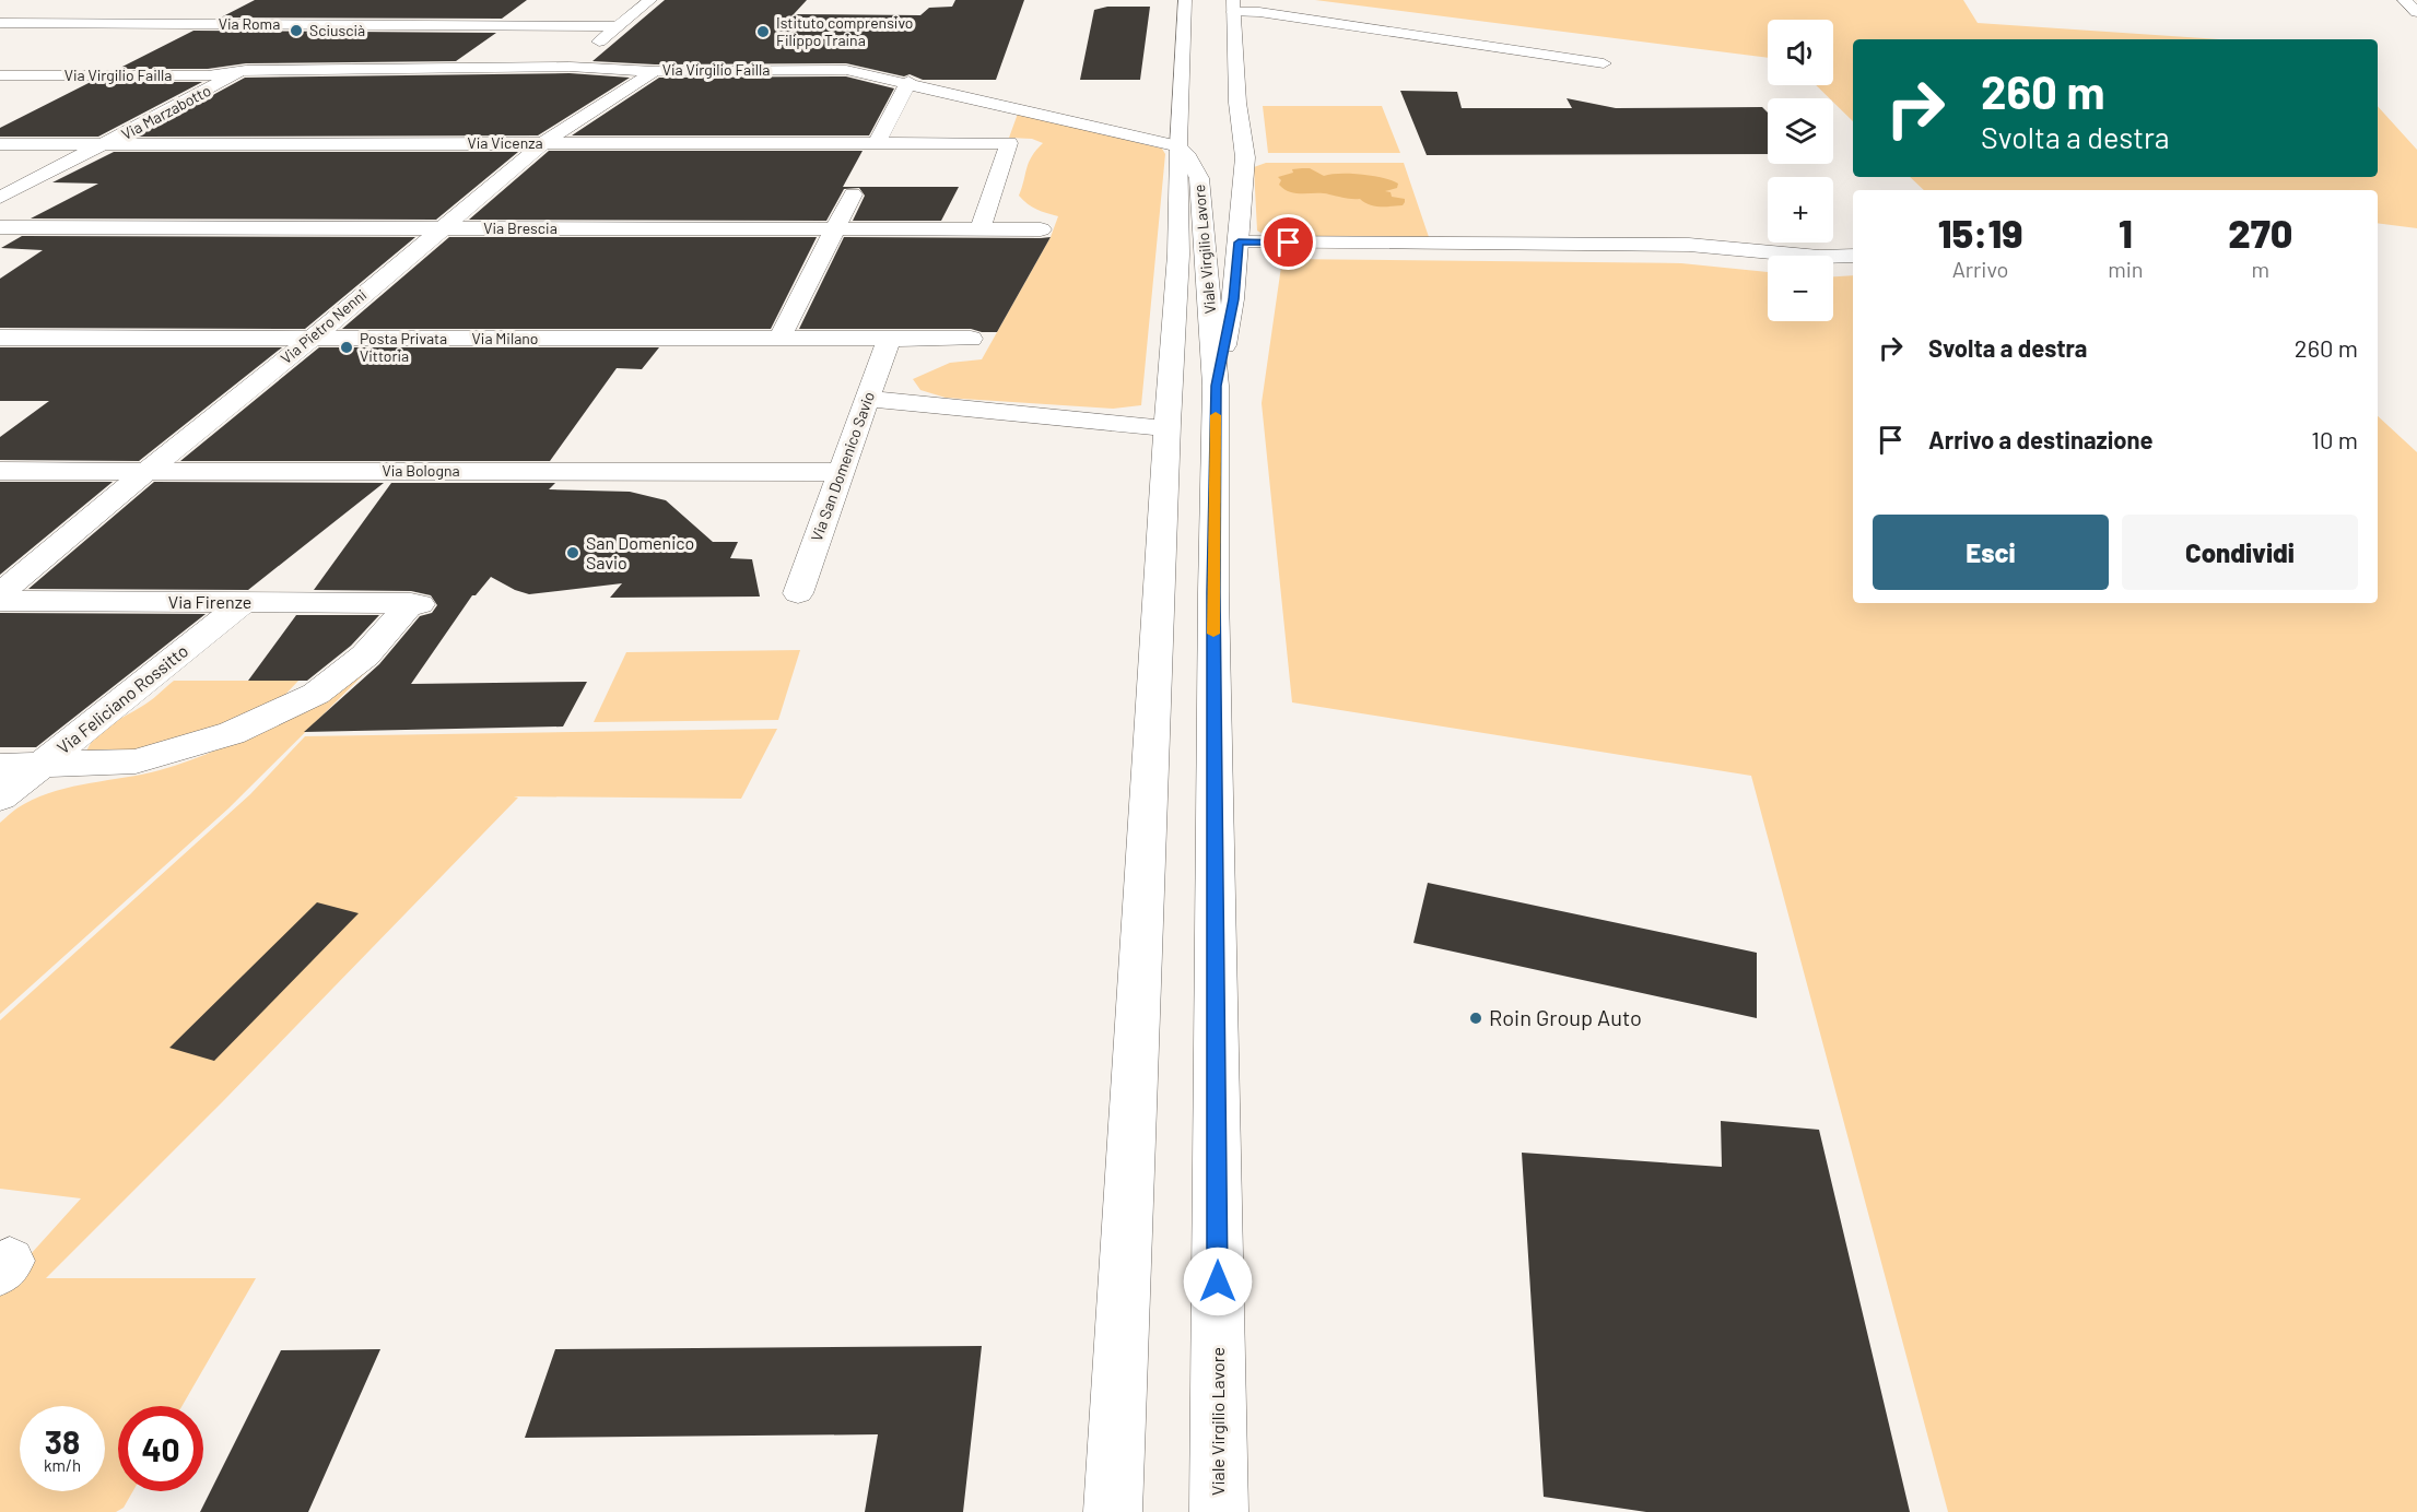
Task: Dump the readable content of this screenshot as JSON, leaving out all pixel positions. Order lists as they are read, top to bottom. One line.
{"streets":{"street":["Via Roma","Via Virgilio Failla","Via Marzabotto","Via Vicenza","Via Brescia","Viale Virgilio Lavore","Via Pietro Nenni","Via Milano","Via San Domenico Savio","Via Bologna","Via Firenze","Via Feliciano Rossitto"]},"crossings":[["Via Virgilio Failla","Via Marzabotto"],["Via Virgilio Failla","Viale Virgilio Lavore"],["Via Virgilio Failla","Via Pietro Nenni"],["Via Marzabotto","Via Vicenza"],["Via Vicenza","Via Brescia"],["Via Vicenza","Via Pietro Nenni"],["Via Brescia","Via Pietro Nenni"],["Via Pietro Nenni","Via Milano"],["Via Pietro Nenni","Via Bologna"],["Via Milano","Via San Domenico Savio"],["Via San Domenico Savio","Via Bologna"],["Via Firenze","Via Feliciano Rossitto"]],"places":["Sciuscià","Istituto comprensivo Filippo Traina","Posta Privata Vittoria","San Domenico Savio","Roin Group Auto"],"page":{"map_buttons":["+","−"],"turn":["260 m","Svolta a destra"],"eta":["15:19","Arrivo","1","min","270","m"],"list":[{"name":"Svolta a destra","value":"260 m"},{"name":"Arrivo a destinazione","value":"10 m"}],"buttons":["Esci","Condividi"],"speed":"38 km/h","limit":"40"}}
